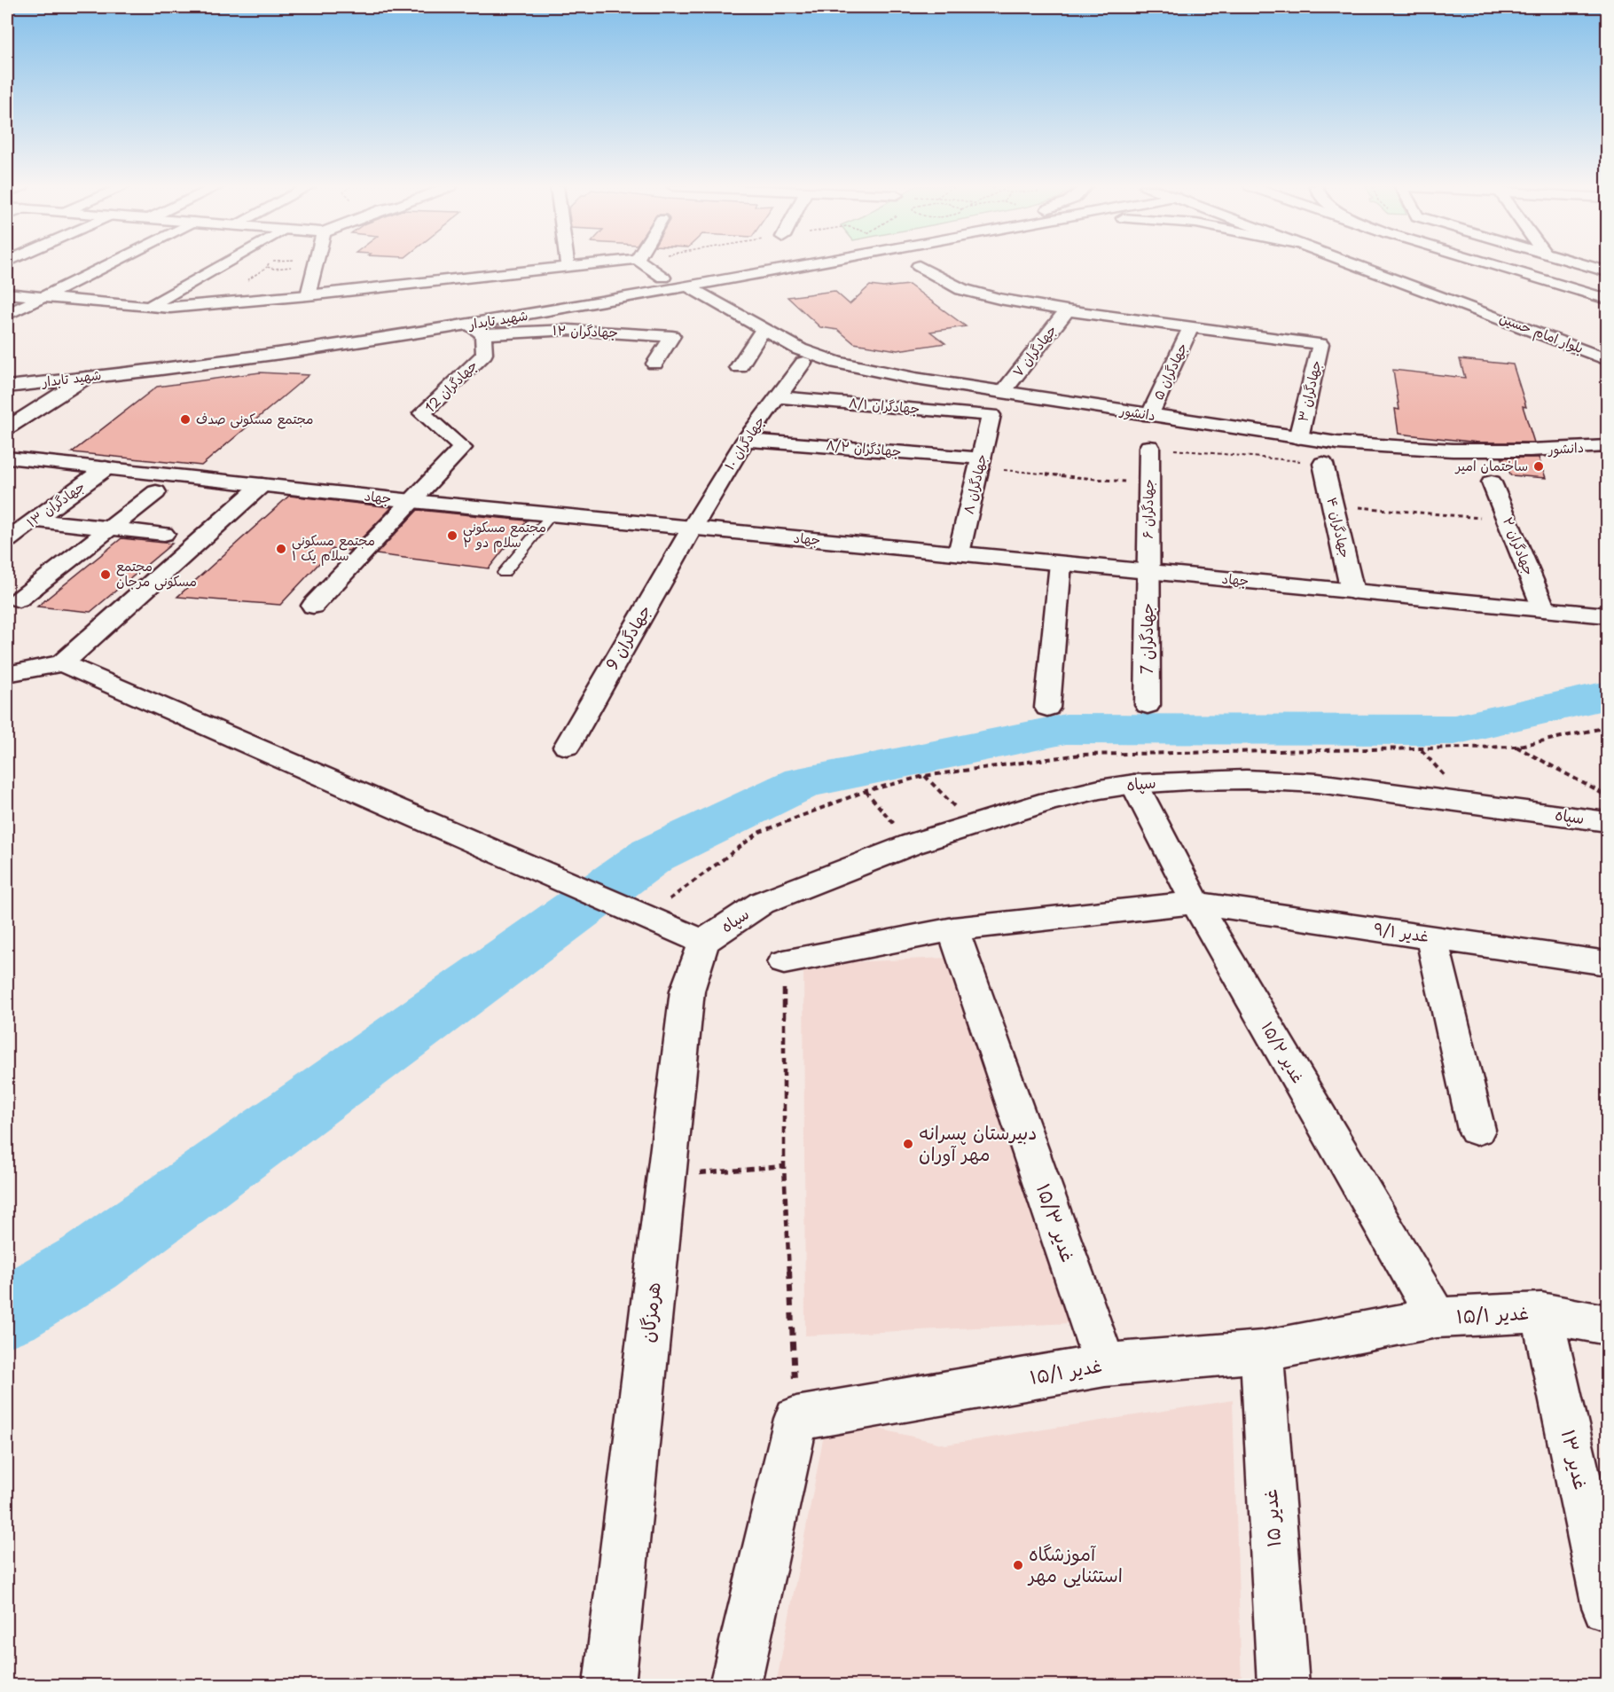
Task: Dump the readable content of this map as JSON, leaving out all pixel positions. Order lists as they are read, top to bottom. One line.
{"streets":{"street":["شهید تابدار","جهادگران ۱۲","بلوار امام حسین","جهادگران ۷","جهادگران ۵","جهادگران 12","جهادگران ۳","جهادگران ۸/۱","دانشور","جهادگران ۱۰","جهادگران ۸/۲","جهادگران ۸","جهاد","جهادگران ۱۳","جهادگران ۶","جهادگران ۴","جهادگران ۲","جهادگران 9","جهادگران 7","سپاه","غدیر ۹/۱","غدیر ۱۵/۲","غدیر ۱۵/۳","هرمزگان","غدیر ۱۵/۱","غدیر ۱۳","غدیر ۱۵"]},"crossings":[["شهید تابدار","جهادگران ۱۲"],["شهید تابدار","جهادگران 12"],["شهید تابدار","دانشور"],["جهادگران ۱۲","جهادگران 12"],["جهادگران ۷","دانشور"],["جهادگران ۵","جهادگران ۳"],["جهادگران ۵","دانشور"],["جهادگران 12","جهاد"],["جهادگران ۳","دانشور"],["جهادگران ۸/۱","جهادگران ۱۰"],["جهادگران ۸/۱","جهادگران ۸"],["جهادگران ۱۰","جهادگران ۸/۲"],["جهادگران ۱۰","جهاد"],["جهادگران ۱۰","جهادگران 9"],["جهادگران ۸/۲","جهادگران ۸"],["جهادگران ۸","جهاد"],["جهاد","جهادگران ۱۳"],["جهاد","جهادگران ۶"],["جهاد","جهادگران ۴"],["جهاد","جهادگران ۲"],["جهاد","جهادگران 9"],["جهاد","جهادگران 7"],["جهادگران ۶","جهادگران 7"],["سپاه","غدیر ۱۵/۲"],["سپاه","هرمزگان"],["غدیر ۹/۱","غدیر ۱۵/۲"],["غدیر ۹/۱","غدیر ۱۵/۳"],["غدیر ۱۵/۲","غدیر ۱۵/۱"],["غدیر ۱۵/۳","غدیر ۱۵/۱"],["غدیر ۱۵/۱","غدیر ۱۳"],["غدیر ۱۵/۱","غدیر ۱۵"]],"places":["مجتمع مسکونی صدف","ساختمان امیر","مجتمع مسکونی سلام دو ۲","مجتمع مسکونی سلام یک ۱","مجتمع مسکونی مرجان","دبیرستان پسرانه مهر آوران","آموزشگاه استثنایی مهر"]}
